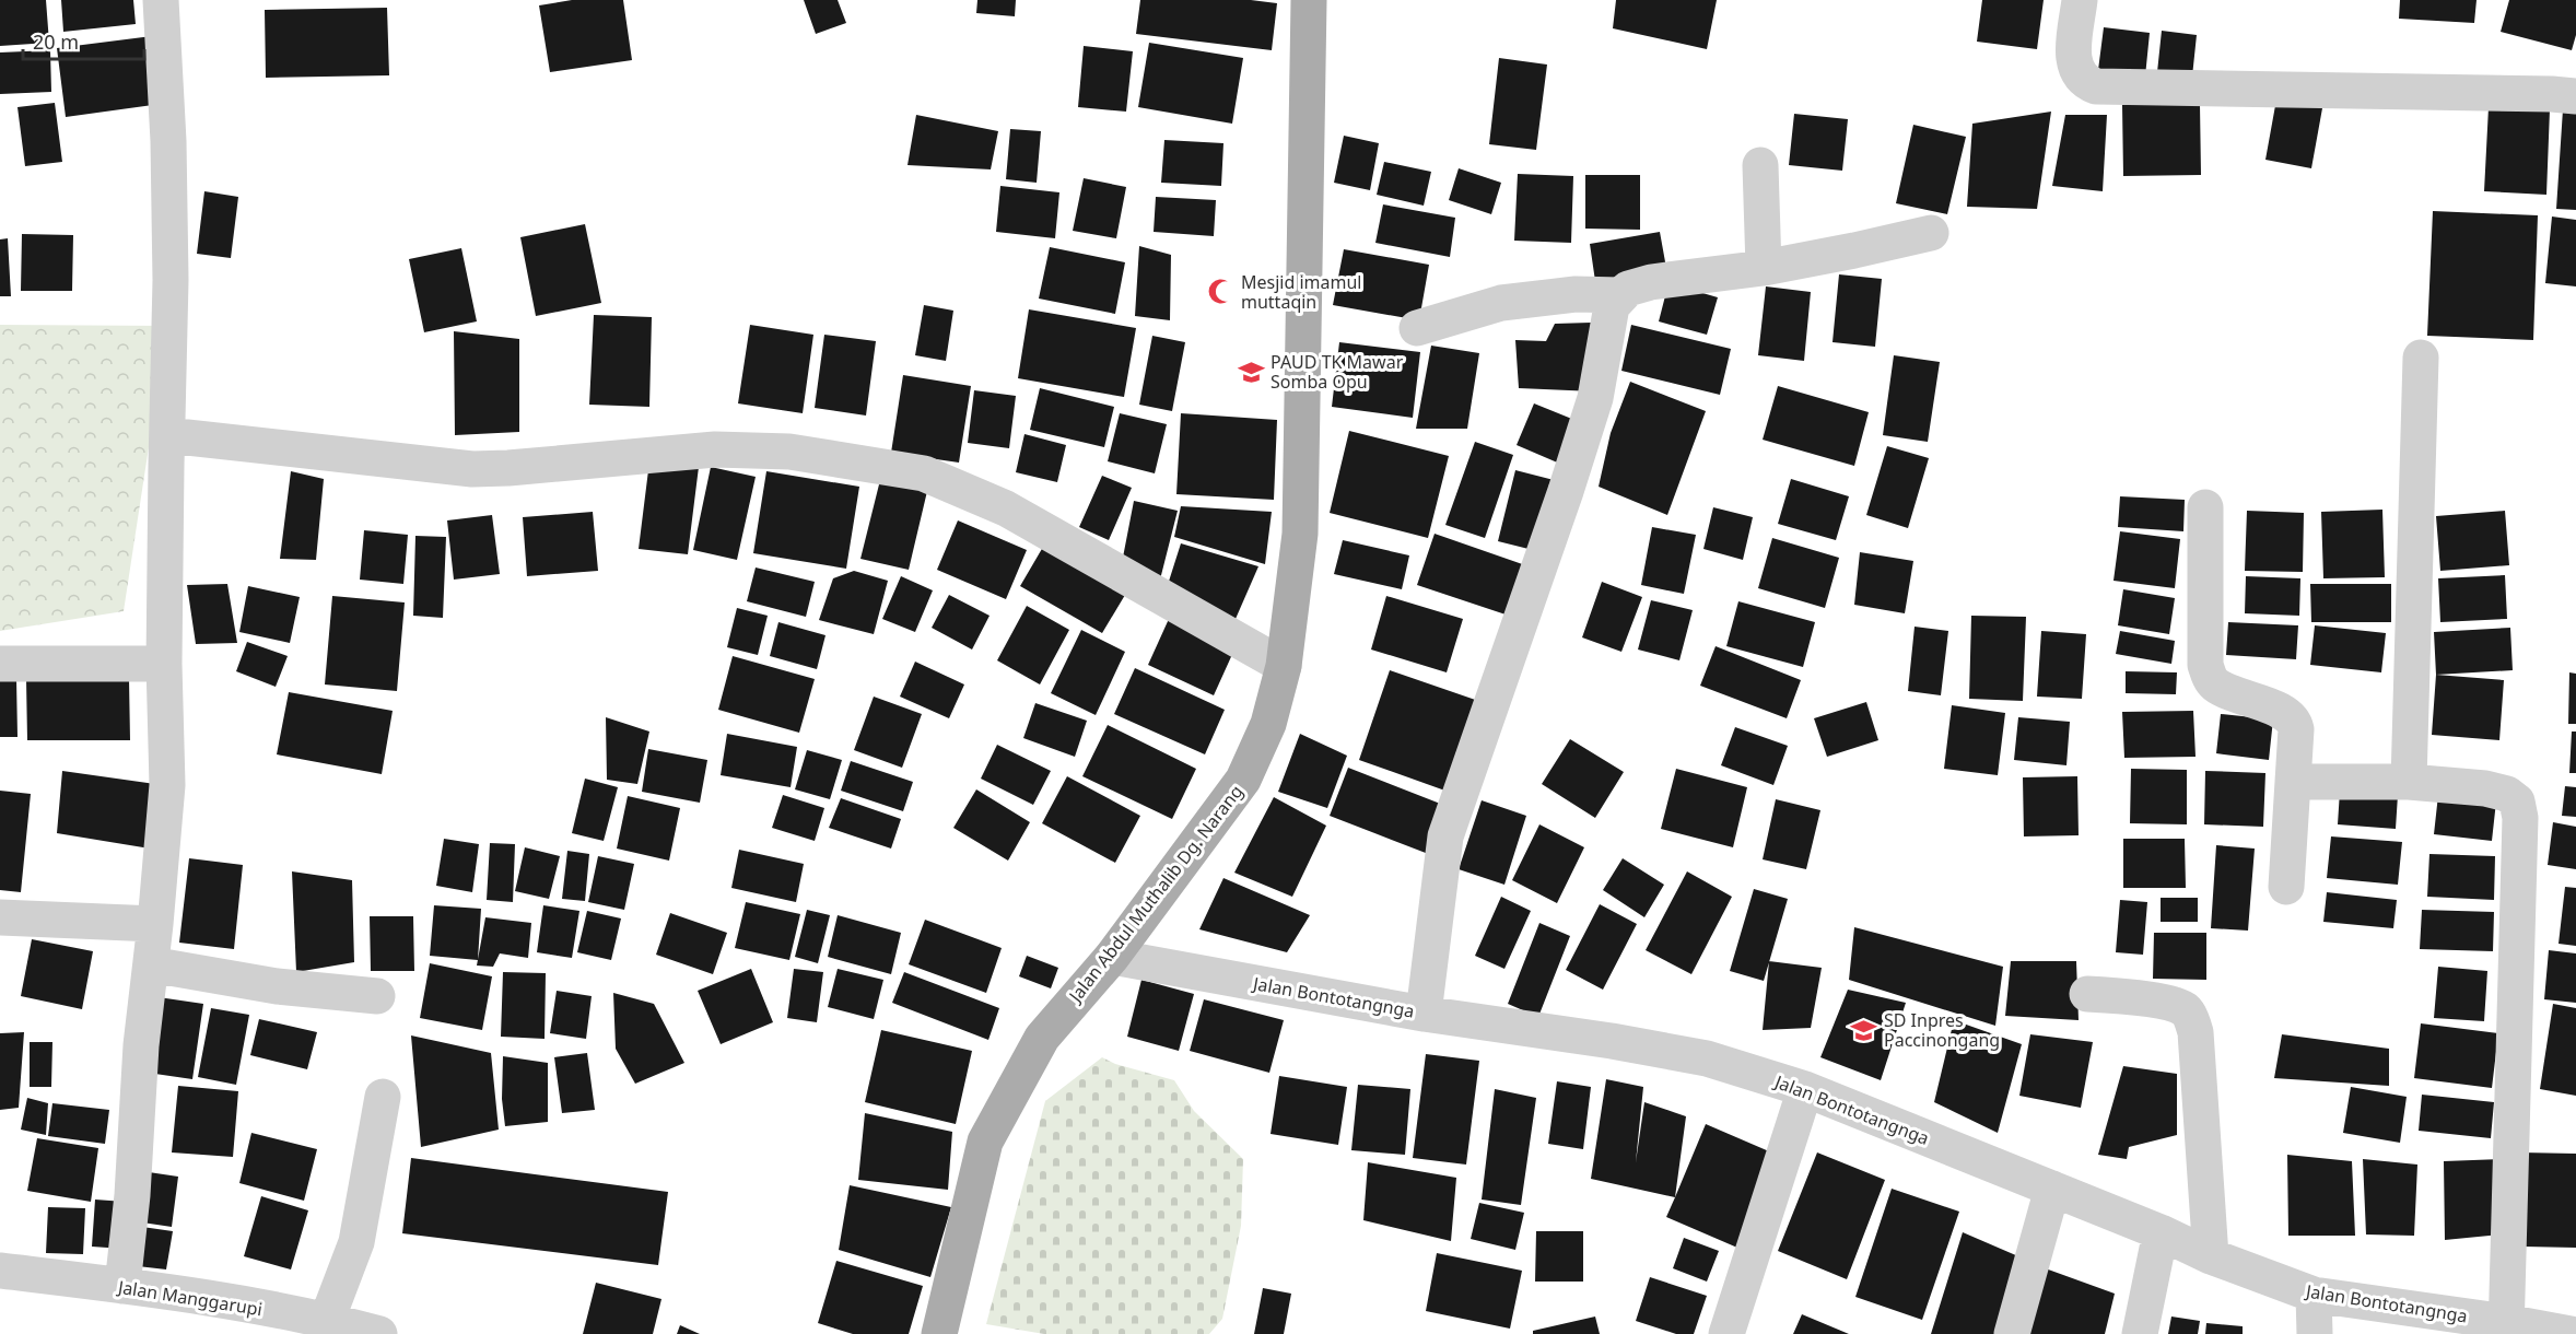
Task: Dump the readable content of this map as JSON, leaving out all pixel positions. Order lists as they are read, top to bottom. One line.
{"streets":{"main road":["Jalan Abdul Muthalib Dg. Narang"],"street":["Jalan Bontotangnga","Jalan Manggarupi"]},"crossings":[["Jalan Abdul Muthalib Dg. Narang","Jalan Bontotangnga"]],"places":{"mosque":["Mesjid imamul muttaqin"],"school or university":["PAUD TK Mawar Somba Opu","SD Inpres Paccinongang"]},"scale_bar":"20 m"}
